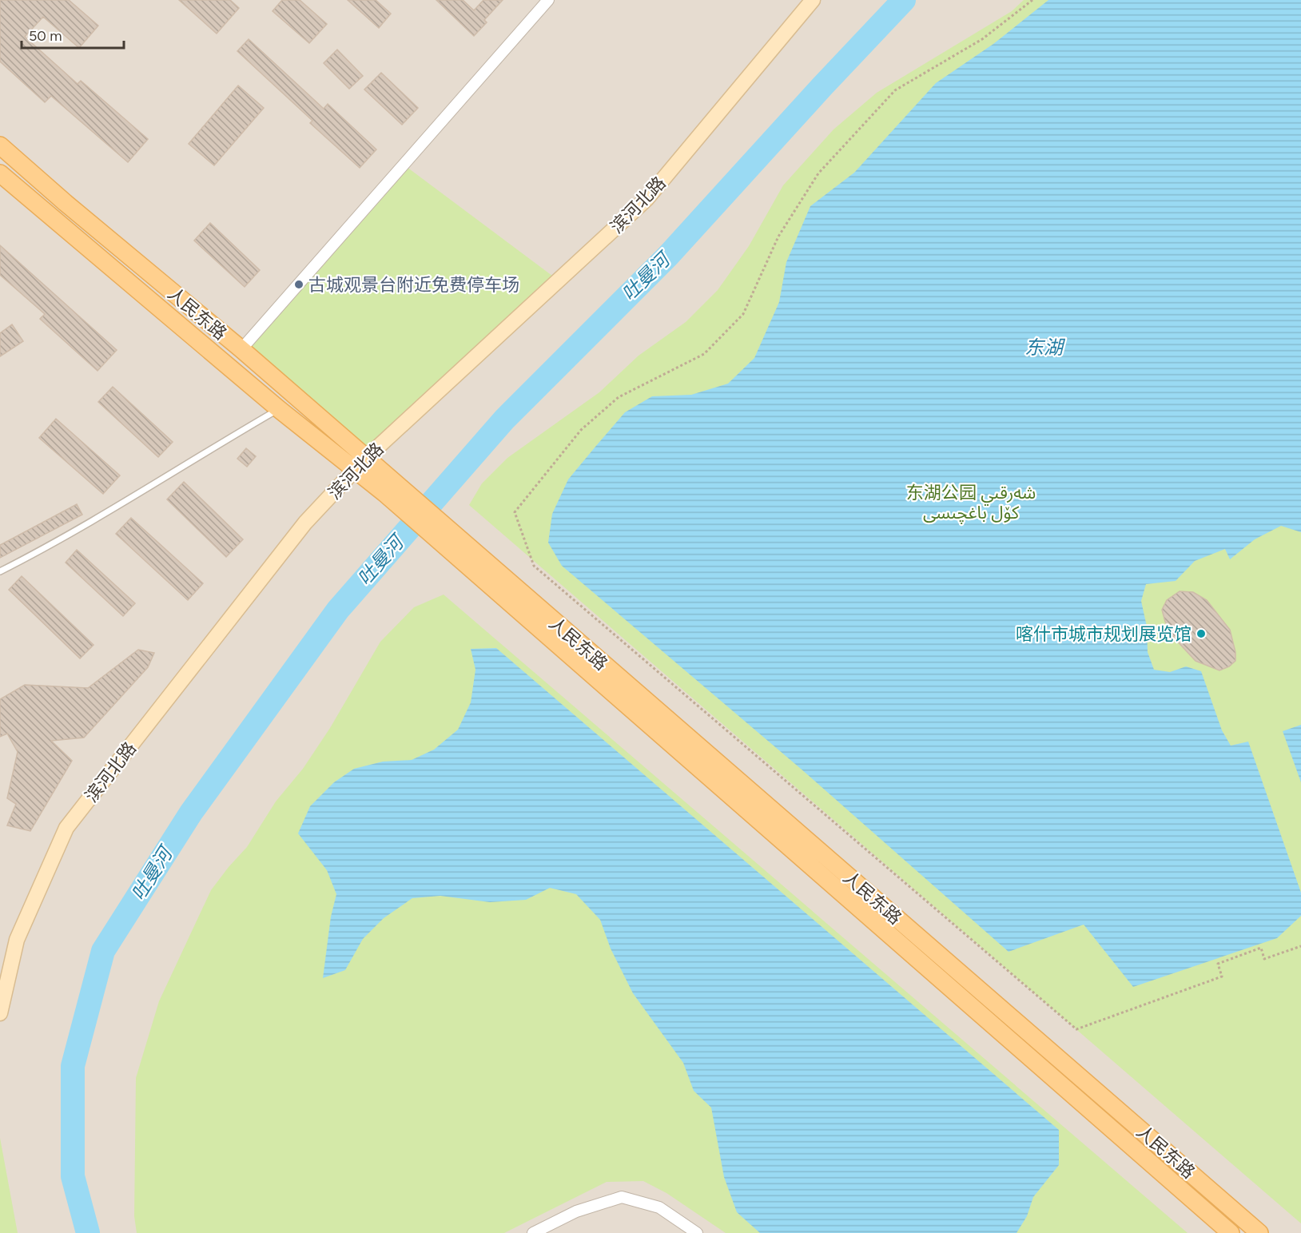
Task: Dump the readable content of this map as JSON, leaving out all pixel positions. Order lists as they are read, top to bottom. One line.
{"streets":{"main road":["滨河北路","人民东路"]},"crossings":[["滨河北路","人民东路"]],"water":["吐曼河","东湖"],"parks":["东湖公园 شەرقىي كۆل باغچىسى"],"places":["古城观景台附近免费停车场","喀什市城市规划展览馆"],"scale_bar":"50 m"}
